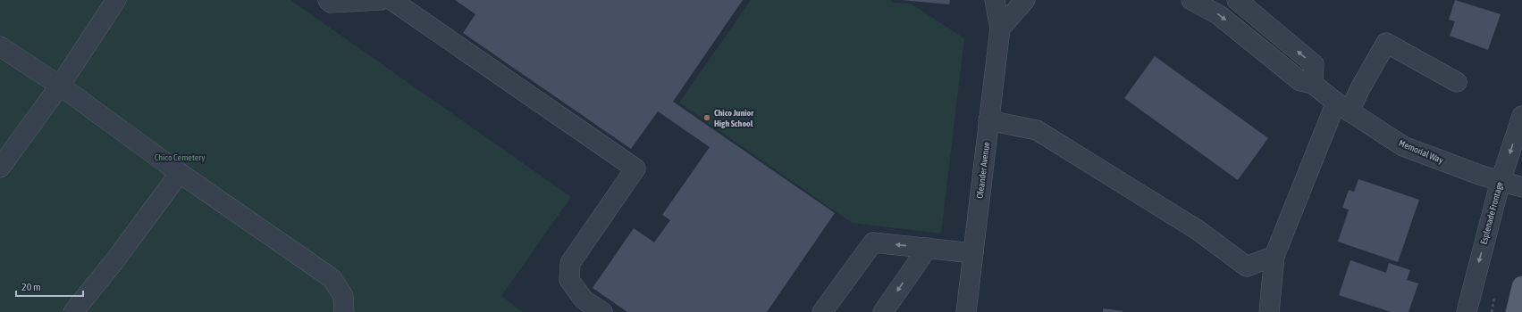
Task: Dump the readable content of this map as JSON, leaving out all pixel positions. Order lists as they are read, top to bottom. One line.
{"streets":{"street":["Memorial Way","Oleander Avenue","Esplenade Frontage"]},"crossings":[["Memorial Way","Esplenade Frontage"]],"one_way":["Esplenade Frontage"],"parks":["Chico Cemetery"],"places":["Chico Junior High School"],"scale_bar":"20 m"}
